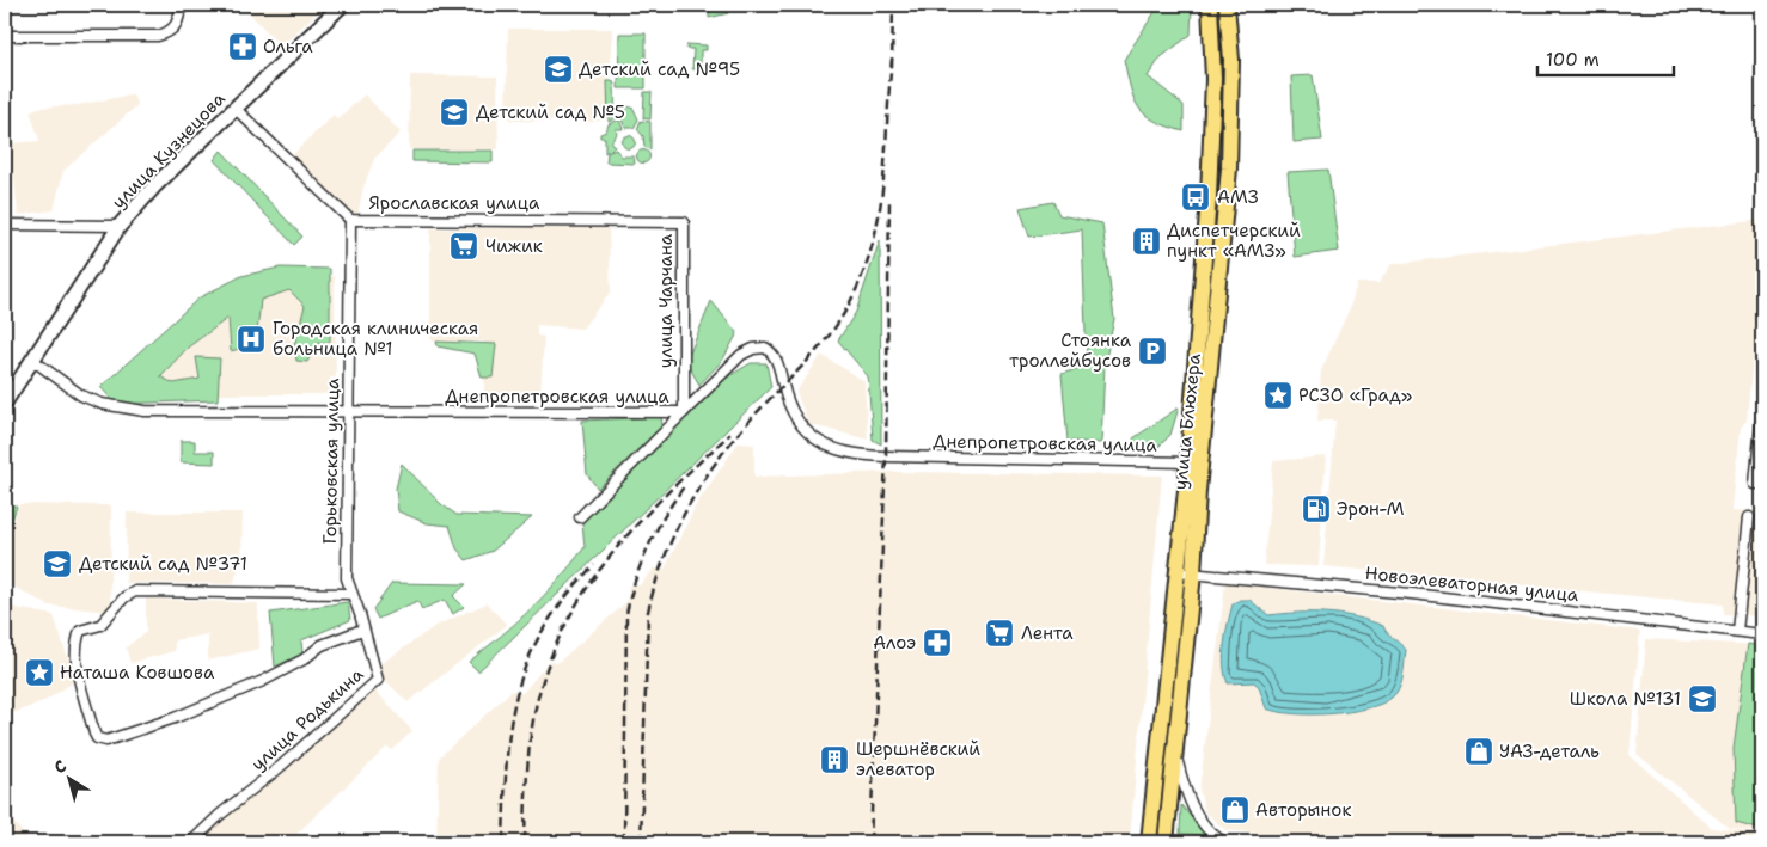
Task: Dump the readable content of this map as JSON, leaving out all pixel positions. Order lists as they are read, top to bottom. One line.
{"streets":{"main road":["улица Блюхера"],"street":["улица Кузнецова","Ярославская улица","улица Чарчана","Днепропетровская улица","Горьковская улица","Новоэлеваторная улица","улица Родькина"]},"crossings":[["улица Кузнецова","Ярославская улица"],["улица Кузнецова","Днепропетровская улица"],["Ярославская улица","улица Чарчана"],["Ярославская улица","Горьковская улица"],["улица Чарчана","Днепропетровская улица"],["Днепропетровская улица","улица Блюхера"],["Днепропетровская улица","Горьковская улица"],["улица Блюхера","Новоэлеваторная улица"],["Горьковская улица","улица Родькина"]],"places":{"pharmacy":["Ольга","Алоэ"],"school or university":["Детский сад №95","Детский сад №5","Детский сад №371","Школа №131"],"bus stop":["АМЗ"],"building":["Диспетчерский пункт «АМЗ»","Шершнёвский элеватор"],"supermarket":["Чижик","Лента"],"hospital":["Городская клиническая больница №1"],"parking":["Стоянка троллейбусов"],"place":["РСЗО «Град»","Наташа Ковшова"],"fuel station":["Эрон-М"],"shop":["УАЗ-деталь","Авторынок"]},"scale_bar":"100 m","north":"top left"}
